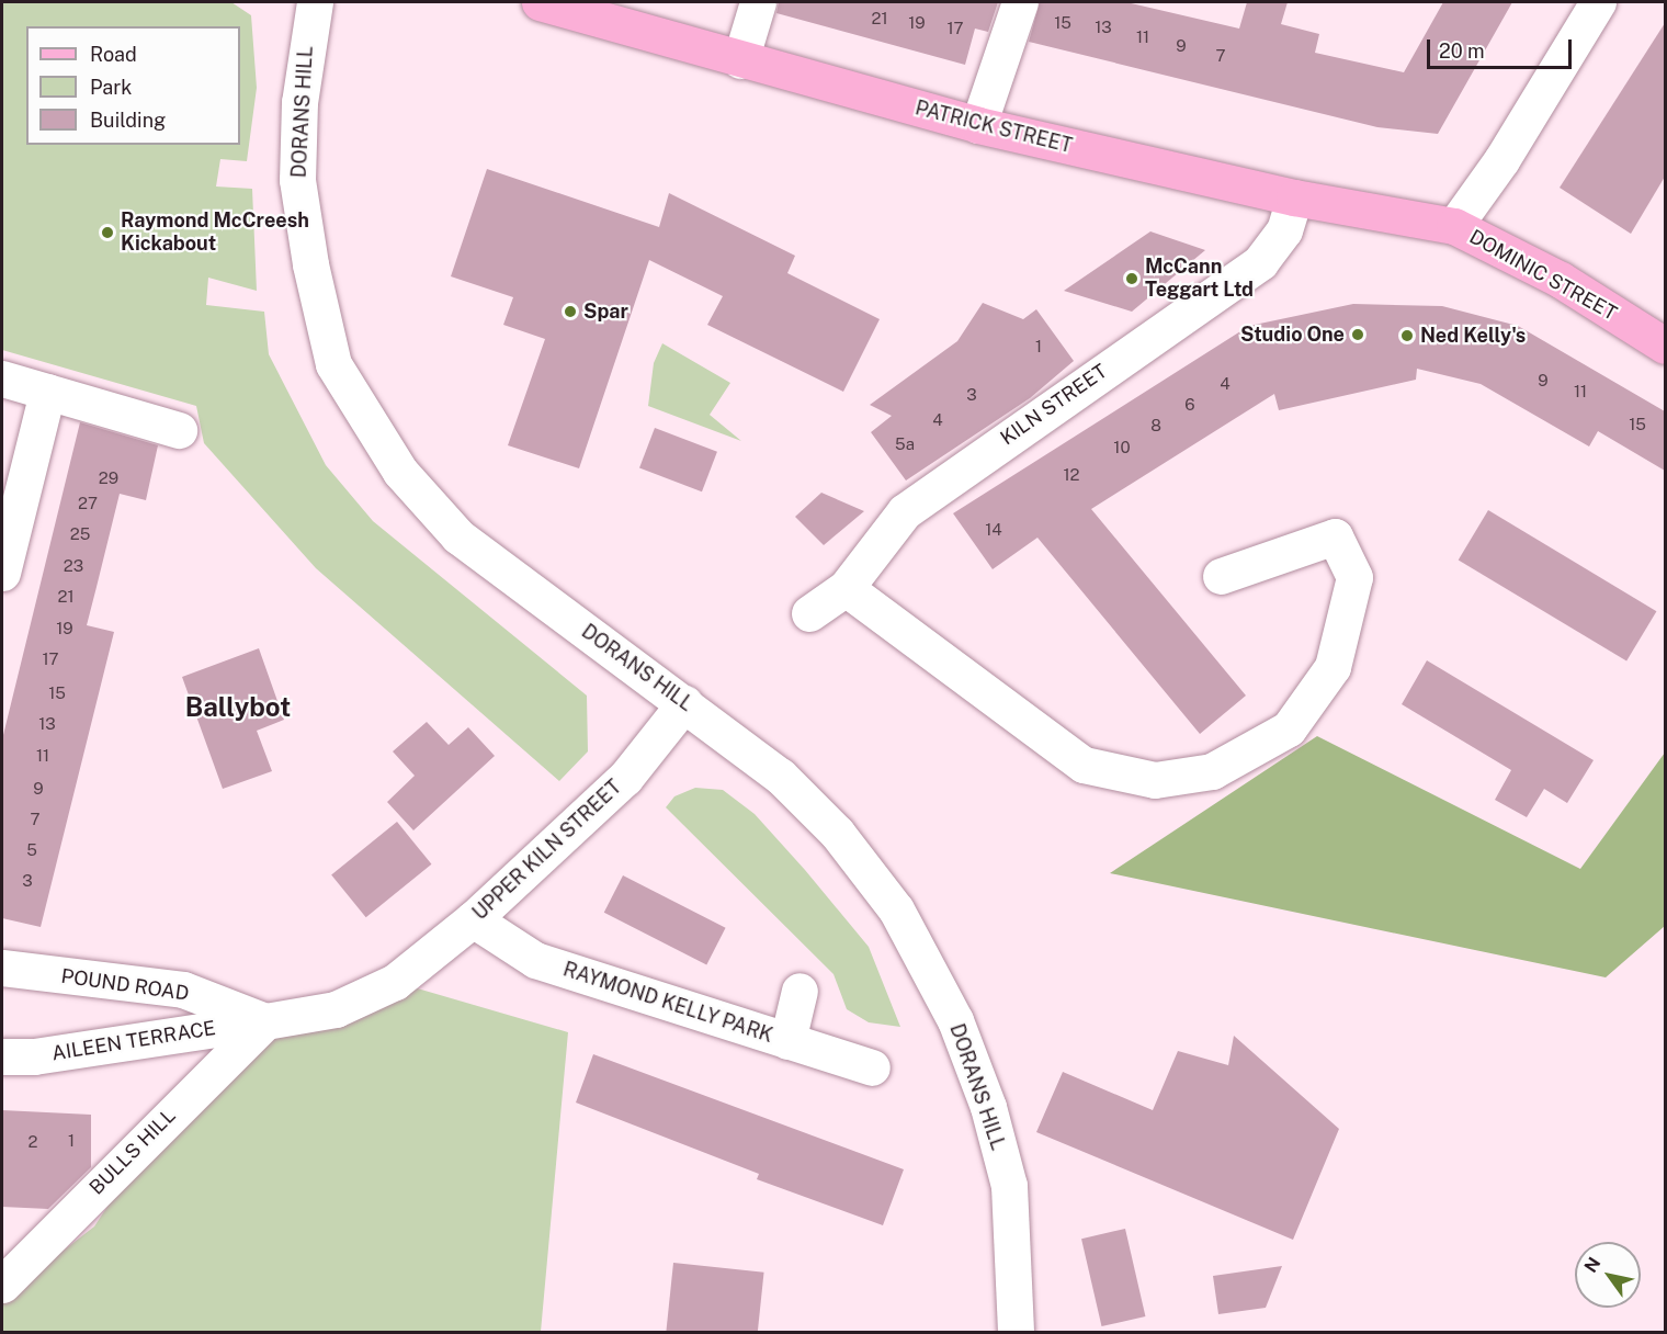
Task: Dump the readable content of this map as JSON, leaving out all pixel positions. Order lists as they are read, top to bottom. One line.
{"streets":{"main road":["PATRICK STREET","DOMINIC STREET"],"street":["DORANS HILL","KILN STREET","UPPER KILN STREET","POUND ROAD","RAYMOND KELLY PARK","AILEEN TERRACE","BULLS HILL"]},"crossings":[["DORANS HILL","UPPER KILN STREET"],["PATRICK STREET","DOMINIC STREET"],["PATRICK STREET","KILN STREET"],["UPPER KILN STREET","POUND ROAD"],["UPPER KILN STREET","RAYMOND KELLY PARK"],["UPPER KILN STREET","AILEEN TERRACE"],["UPPER KILN STREET","BULLS HILL"],["POUND ROAD","AILEEN TERRACE"],["POUND ROAD","BULLS HILL"],["AILEEN TERRACE","BULLS HILL"]],"districts":["Ballybot"],"places":["Raymond McCreesh Kickabout","McCann Teggart Ltd","Spar","Studio One","Ned Kelly's"],"house_numbers":["21","19","15","13","17","11","9","7","1","9","4","11","3","6","4","15","8","5a","10","12","29","27","14","25","23","21","19","17","15","13","11","9","7","5","3","1","2"],"legend":["Road","Park","Building"],"scale_bar":"20 m","north":"top left"}
